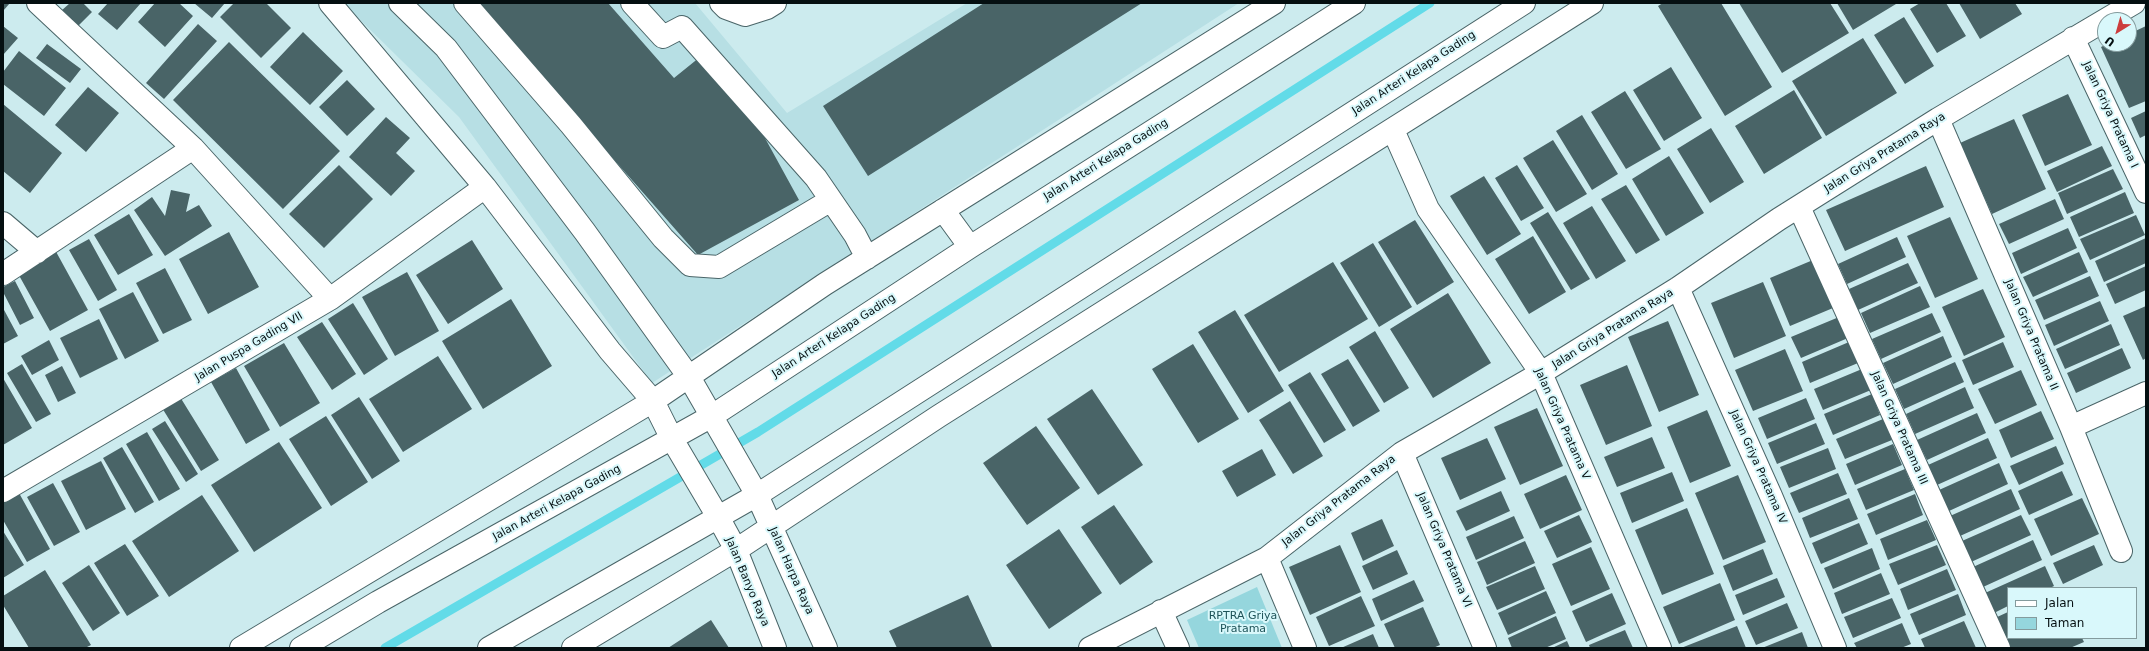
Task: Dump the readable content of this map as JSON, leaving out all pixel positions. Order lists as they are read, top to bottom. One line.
{"streets":{"street":["Jalan Arteri Kelapa Gading","Jalan Griya Pratama I","Jalan Griya Pratama Raya","Jalan Griya Pratama II","Jalan Puspa Gading VII","Jalan Griya Pratama V","Jalan Griya Pratama III","Jalan Griya Pratama IV","Jalan Griya Pratama VI","Jalan Harpa Raya","Jalan Banyo Raya"]},"crossings":[["Jalan Arteri Kelapa Gading","Jalan Harpa Raya"],["Jalan Arteri Kelapa Gading","Jalan Banyo Raya"],["Jalan Griya Pratama I","Jalan Griya Pratama Raya"],["Jalan Griya Pratama Raya","Jalan Griya Pratama II"],["Jalan Griya Pratama Raya","Jalan Griya Pratama V"],["Jalan Griya Pratama Raya","Jalan Griya Pratama III"],["Jalan Griya Pratama Raya","Jalan Griya Pratama IV"],["Jalan Griya Pratama Raya","Jalan Griya Pratama VI"],["Jalan Puspa Gading VII","Jalan Banyo Raya"]],"parks":["RPTRA Griya Pratama"],"legend":["Jalan","Taman"],"north":"bottom left"}
